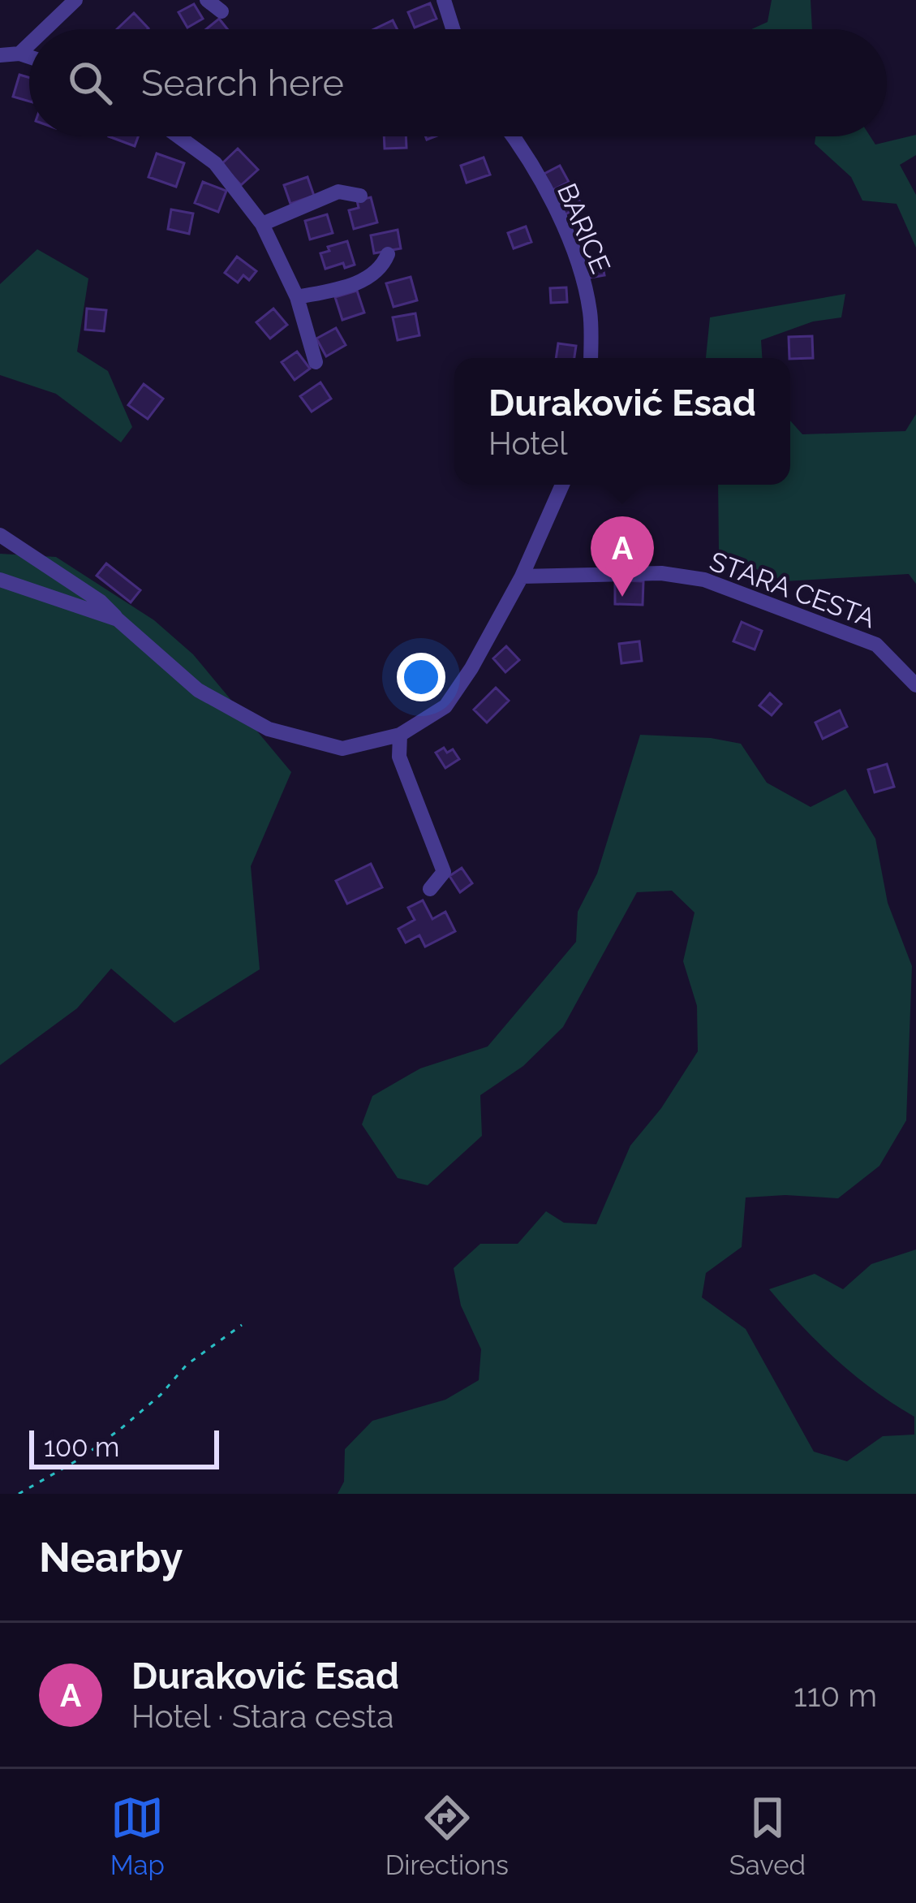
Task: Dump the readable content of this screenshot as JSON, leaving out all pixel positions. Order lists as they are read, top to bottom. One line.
{"streets":{"street":["BARICE","STARA CESTA"]},"scale_bar":"100 m","page":{"search":"Search here","popup":["Duraković Esad","Hotel"],"pins":"A","scale":"100 m","heading":"Nearby","list":[{"mark":"A","name":"Duraković Esad","note":"Hotel · Stara cesta","value":"110 m"}],"nav":["Map","Directions","Saved"]}}
